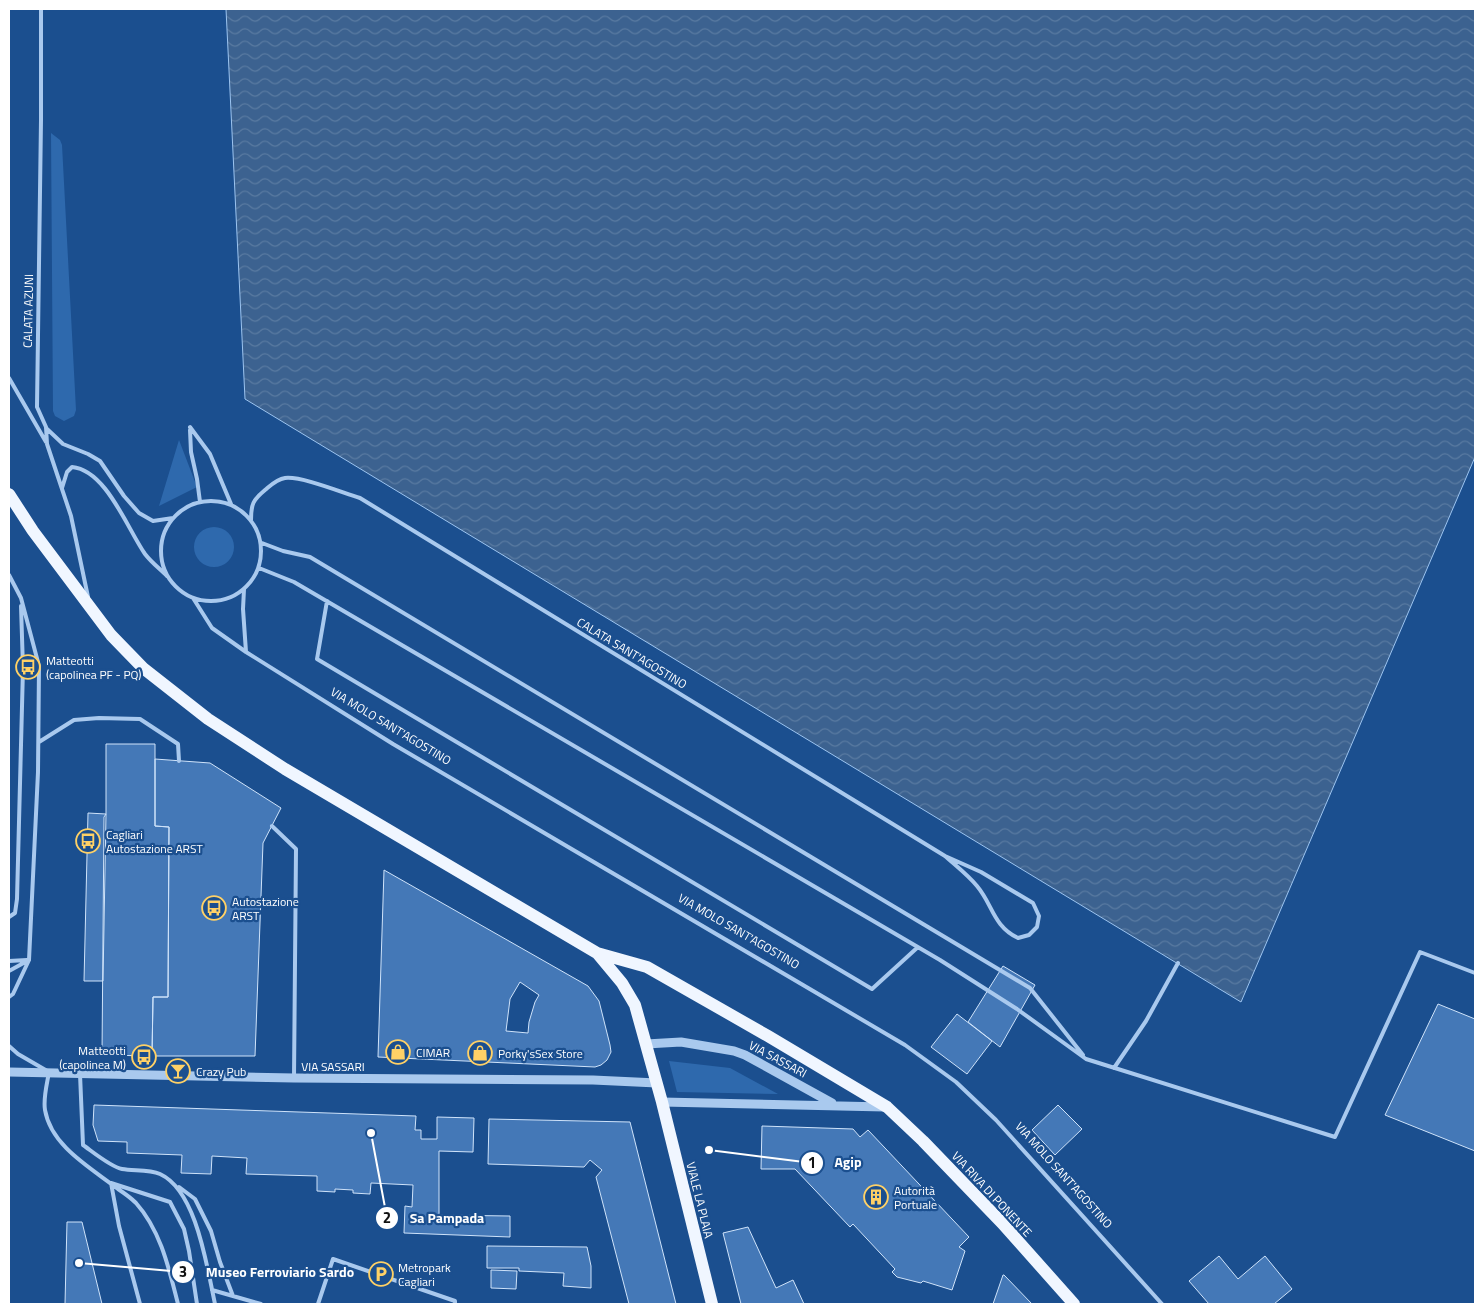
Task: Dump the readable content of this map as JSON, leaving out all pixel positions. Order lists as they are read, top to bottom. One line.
{"streets":{"main road":["VIA RIVA DI PONENTE","VIALE LA PLAIA"],"street":["VIA SASSARI"],"lane":["CALATA AZUNI","CALATA SANT'AGOSTINO","VIA MOLO SANT'AGOSTINO"]},"crossings":[["CALATA SANT'AGOSTINO","VIA MOLO SANT'AGOSTINO"],["VIA SASSARI","VIA RIVA DI PONENTE"],["VIA SASSARI","VIALE LA PLAIA"]],"places":{"bus stop":["Matteotti (capolinea PF - PQ)","Cagliari Autostazione ARST","Autostazione ARST","Matteotti (capolinea M)"],"shop":["CIMAR","Porky'sSex Store"],"bar":["Crazy Pub"],"other":["Sa Pampada","Agip","Museo Ferroviario Sardo"],"building":["Autorità Portuale"],"parking":["Metropark Cagliari"]}}
